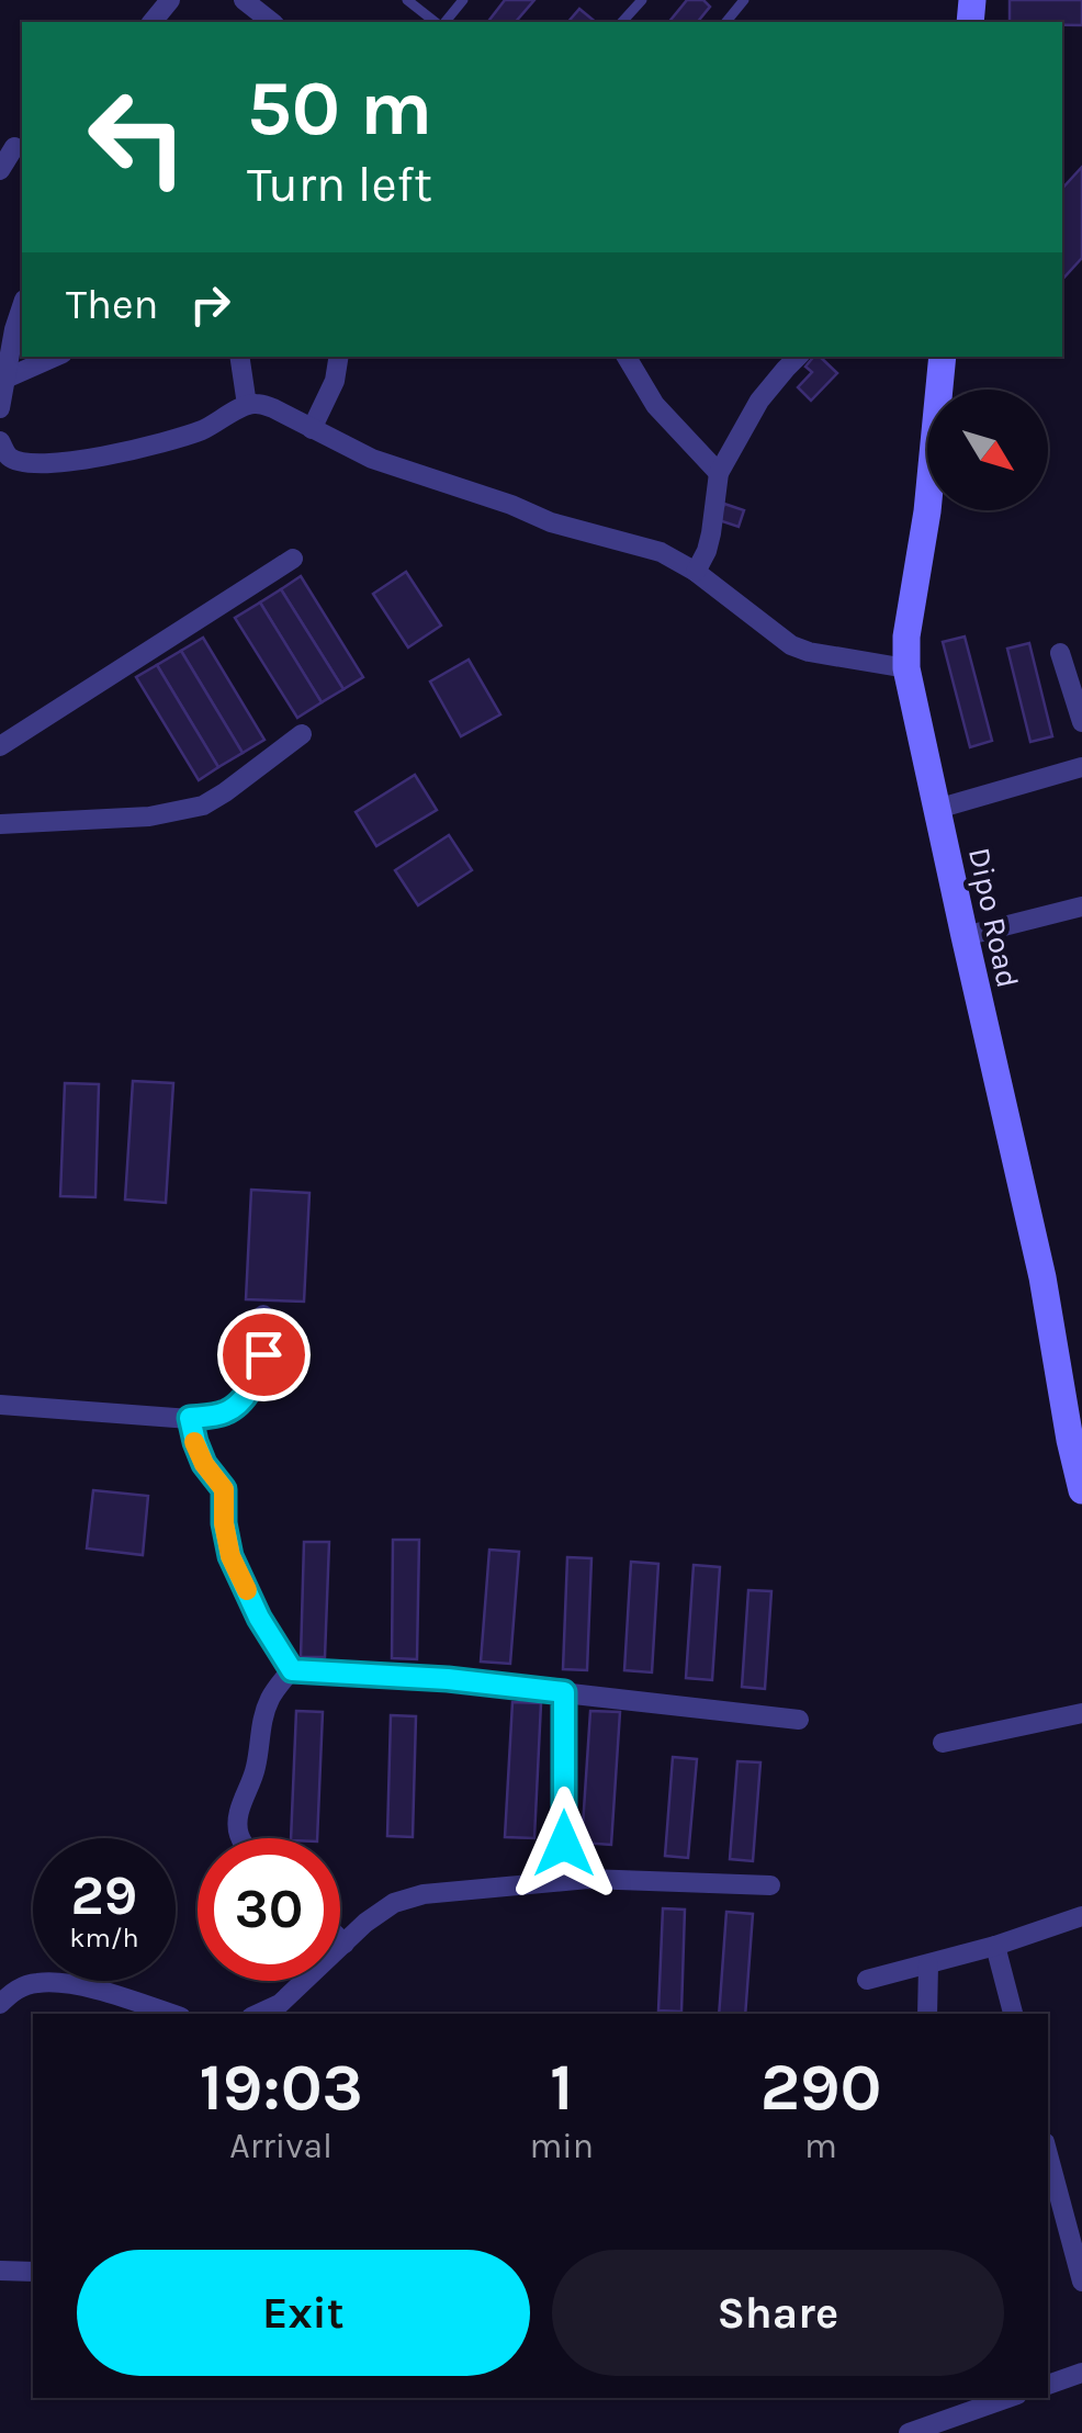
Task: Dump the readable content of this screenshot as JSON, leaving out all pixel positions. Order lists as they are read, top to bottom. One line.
{"streets":{"main road":["Dipo Road"]},"north":"bottom right","page":{"turn":["50 m","Turn left"],"then":"Then","speed":"29 km/h","limit":"30","eta":["19:03","Arrival","1","min","290","m"],"buttons":["Exit","Share"]}}
